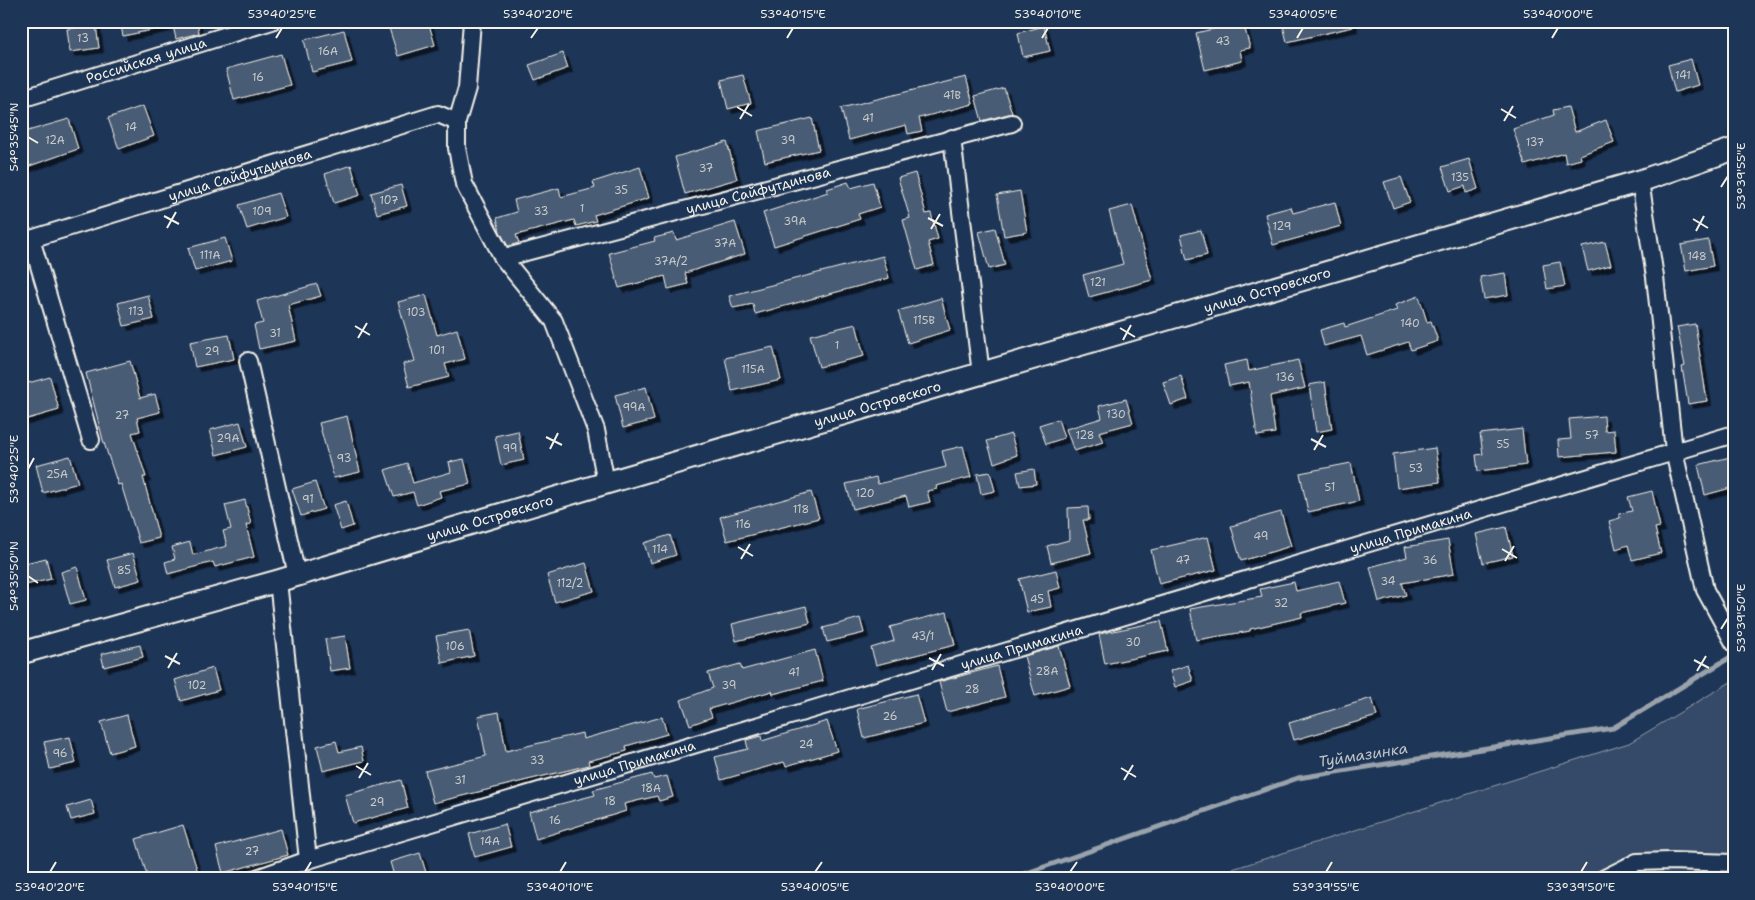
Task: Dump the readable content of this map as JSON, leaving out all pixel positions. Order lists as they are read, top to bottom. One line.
{"streets":{"main road":["улица Островского"],"street":["Российская улица","улица Сайфутдинова","улица Примакина"]},"water":["Туймазинка"],"house_numbers":["13","43","16А","141","16","41В","41","14","12А","39","137","37","135","35","107","1","109","33","39А","129","37А","111А","148","37А/2","121","113","103","115В","140","31","1","101","29","115А","136","99А","130","27","128","57","29А","55","99","93","53","25А","51","120","91","118","116","49","114","47","36","85","34","112/2","45","32","43/1","30","106","28А","41","102","39","28","26","24","96","33","31","18А","18","29","16","14А","27"],"coordinates":["53°40'25\"E","53°40'20\"E","53°40'15\"E","53°40'10\"E","53°40'05\"E","53°40'00\"E","54°35'45\"N","53°39'55\"E","54°35'50\"N","53°39'50\"E"]}
